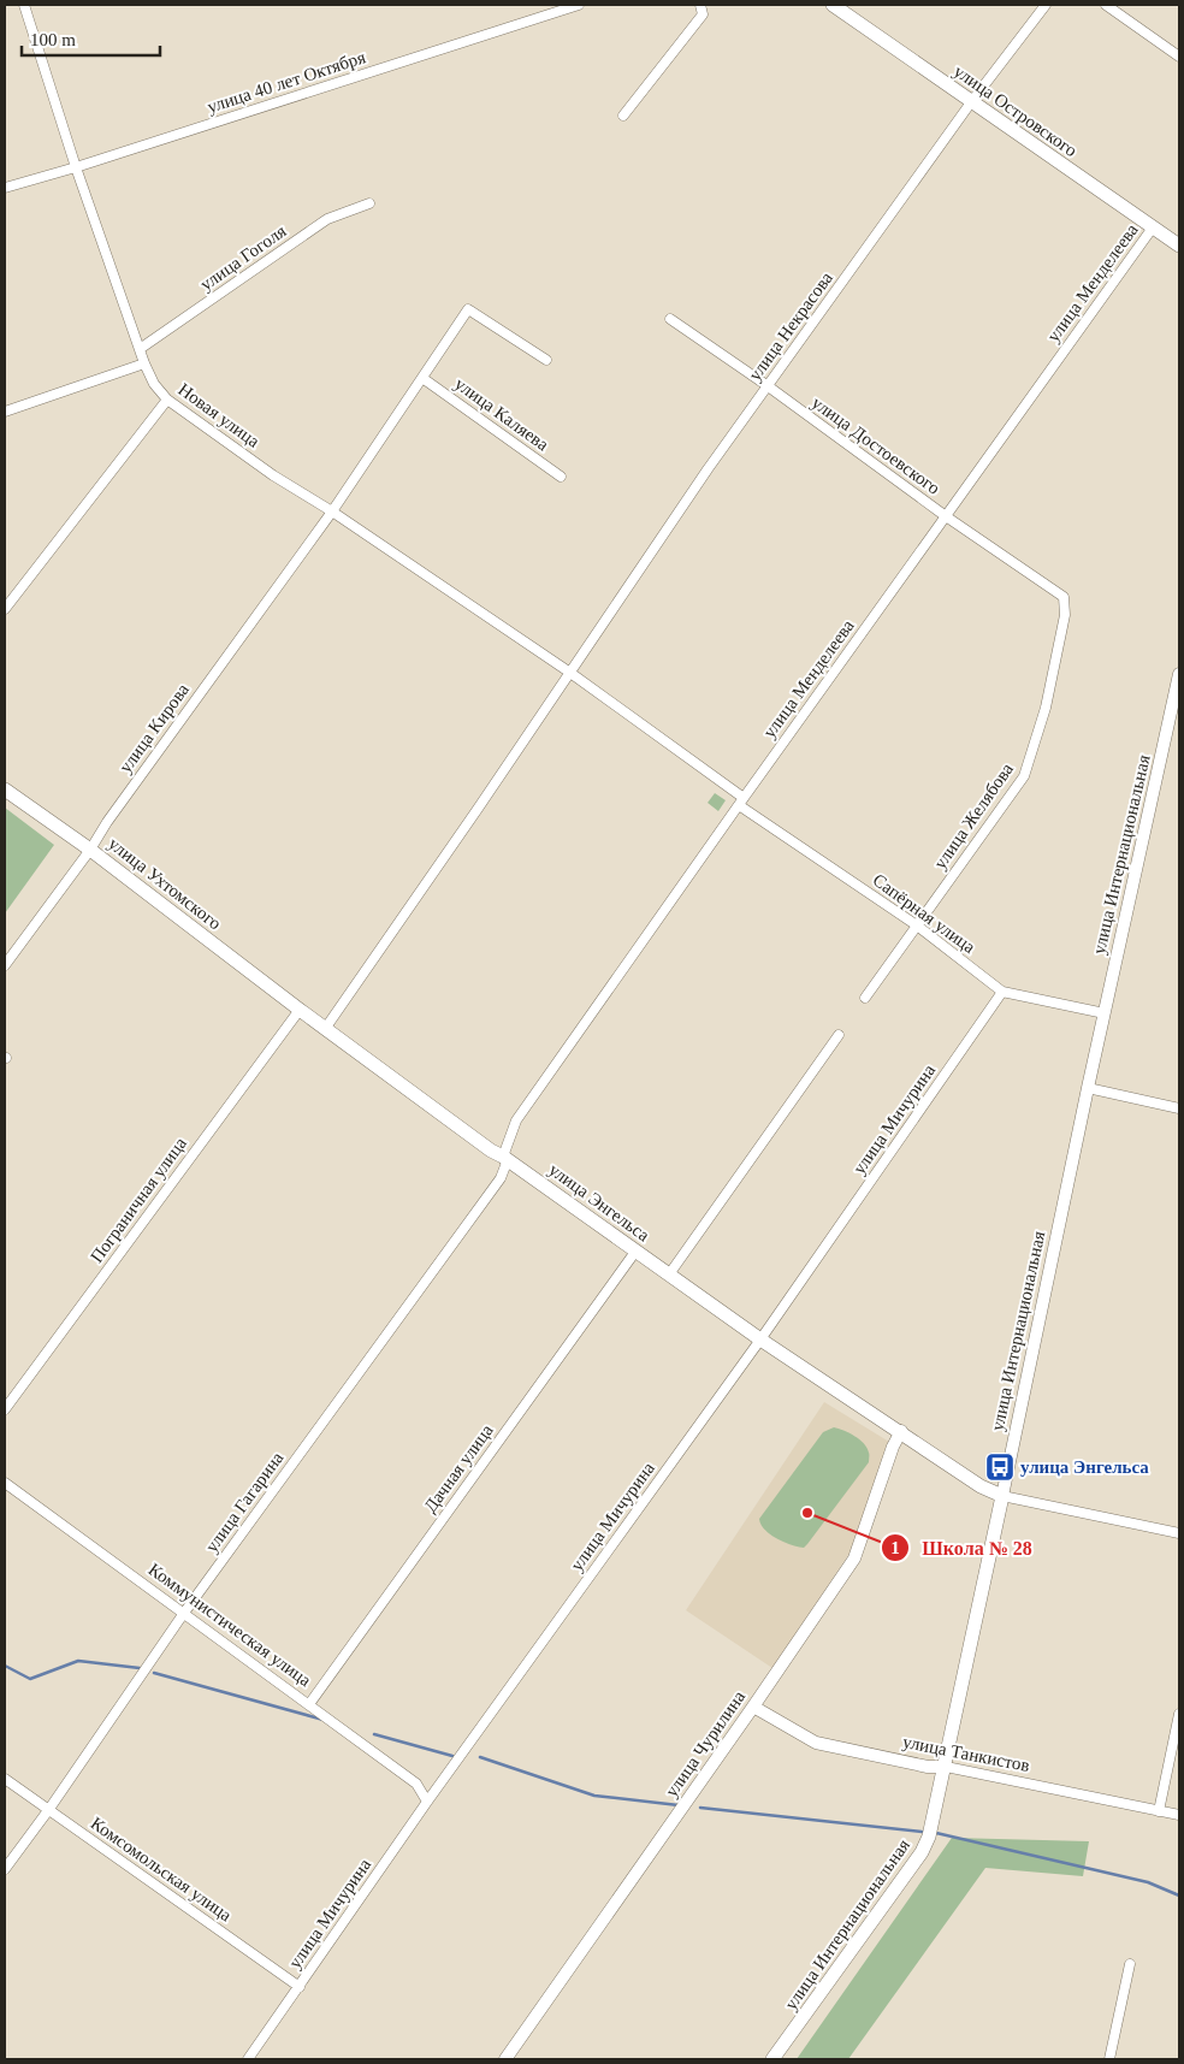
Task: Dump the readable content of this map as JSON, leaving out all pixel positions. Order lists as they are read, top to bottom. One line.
{"streets":{"main road":["улица Островского","улица Интернациональная","улица Ухтомского","улица Энгельса"],"street":["улица 40 лет Октября","улица Гоголя","улица Менделеева","улица Некрасова","улица Каляева","Новая улица","улица Достоевского","улица Кирова","улица Желябова","Сапёрная улица","улица Мичурина","Пограничная улица","Дачная улица","улица Гагарина","Коммунистическая улица","улица Чурилина","улица Танкистов","Комсомольская улица"]},"crossings":[["улица 40 лет Октября","Новая улица"],["улица Островского","улица Менделеева"],["улица Островского","улица Некрасова"],["улица Гоголя","Новая улица"],["улица Менделеева","улица Достоевского"],["улица Менделеева","Сапёрная улица"],["улица Менделеева","улица Энгельса"],["улица Менделеева","улица Гагарина"],["улица Некрасова","Новая улица"],["улица Некрасова","улица Достоевского"],["улица Некрасова","Сапёрная улица"],["улица Некрасова","улица Энгельса"],["Новая улица","улица Кирова"],["Новая улица","Сапёрная улица"],["улица Достоевского","улица Желябова"],["улица Кирова","улица Ухтомского"],["улица Желябова","Сапёрная улица"],["улица Интернациональная","Сапёрная улица"],["улица Интернациональная","улица Энгельса"],["улица Интернациональная","улица Танкистов"],["улица Ухтомского","Пограничная улица"],["улица Ухтомского","улица Энгельса"],["Сапёрная улица","улица Мичурина"],["улица Мичурина","улица Энгельса"],["улица Мичурина","Коммунистическая улица"],["улица Мичурина","Комсомольская улица"],["Пограничная улица","улица Энгельса"],["улица Энгельса","Дачная улица"],["улица Энгельса","улица Гагарина"],["улица Энгельса","улица Чурилина"],["Дачная улица","Коммунистическая улица"],["улица Гагарина","Коммунистическая улица"],["улица Гагарина","Комсомольская улица"],["улица Чурилина","улица Танкистов"]],"places":{"bus stop":["улица Энгельса"],"other":["Школа № 28"]},"scale_bar":"100 m"}
